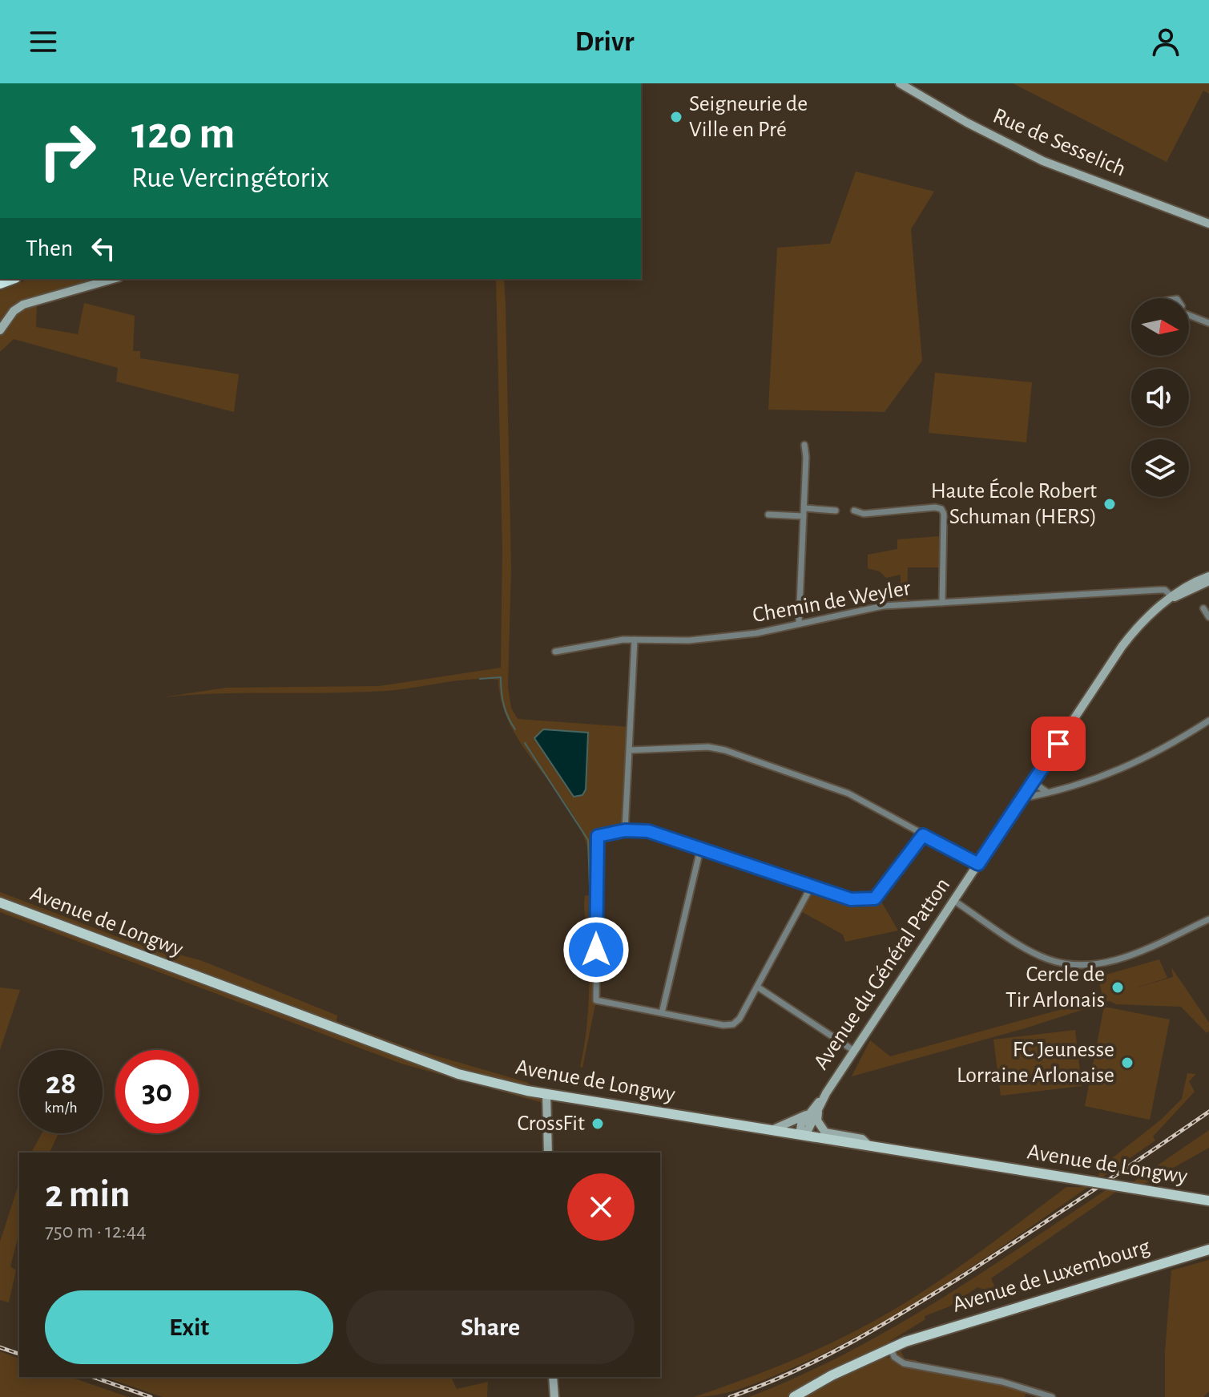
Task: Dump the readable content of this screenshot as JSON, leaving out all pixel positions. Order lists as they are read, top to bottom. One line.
{"streets":{"main road":["Rue de Sesselich","Avenue de Longwy","Avenue du Général Patton","Avenue de Luxembourg"],"street":["Chemin de Weyler"]},"crossings":[["Chemin de Weyler","Avenue du Général Patton"]],"places":["Seigneurie de Ville en Pré","Haute École Robert Schuman (HERS)","Cercle de Tir Arlonais","FC Jeunesse Lorraine Arlonaise","CrossFit"],"north":"right","page":{"header":"Drivr","turn":["120 m","Rue Vercingétorix"],"then":"Then","speed":"28 km/h","limit":"30","heading":["2 min","750 m · 12:44"],"buttons":["Exit","Share"]}}
